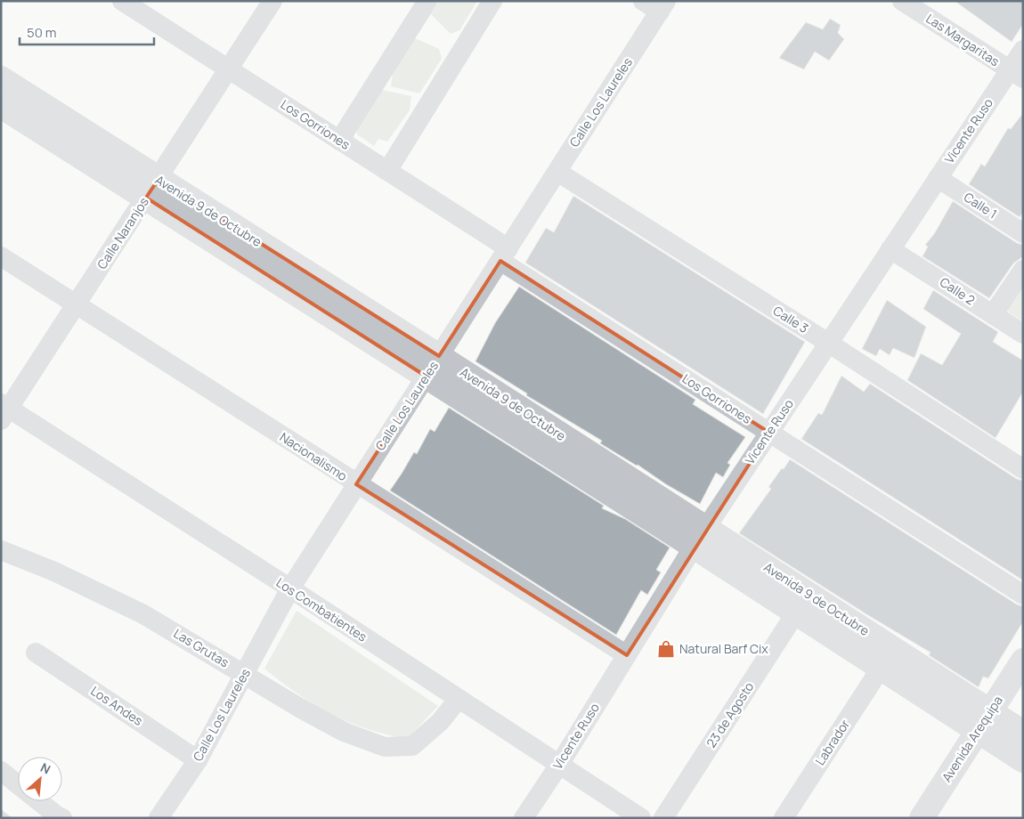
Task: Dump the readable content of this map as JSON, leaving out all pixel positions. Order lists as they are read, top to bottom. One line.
{"streets":{"street":["Las Margaritas","Calle Los Laureles","Los Gorriones","Vicente Ruso","Calle 1","Avenida 9 de Octubre","Calle Naranjos","Calle 2","Calle 3","Nacionalismo","Los Combatientes","Las Grutas","Los Andes","23 de Agosto","Avenida Arequipa","Labrador"]},"crossings":[["Las Margaritas","Vicente Ruso"],["Calle Los Laureles","Los Gorriones"],["Calle Los Laureles","Avenida 9 de Octubre"],["Calle Los Laureles","Calle 3"],["Calle Los Laureles","Nacionalismo"],["Calle Los Laureles","Los Combatientes"],["Calle Los Laureles","Las Grutas"],["Calle Los Laureles","Los Andes"],["Los Gorriones","Vicente Ruso"],["Los Gorriones","Calle Naranjos"],["Vicente Ruso","Calle 1"],["Vicente Ruso","Avenida 9 de Octubre"],["Vicente Ruso","Calle 2"],["Vicente Ruso","Calle 3"],["Vicente Ruso","Nacionalismo"],["Vicente Ruso","Los Combatientes"],["Avenida 9 de Octubre","Calle Naranjos"],["Avenida 9 de Octubre","23 de Agosto"],["Avenida 9 de Octubre","Avenida Arequipa"],["Avenida 9 de Octubre","Labrador"],["Calle Naranjos","Nacionalismo"],["Calle Naranjos","Los Combatientes"],["Los Combatientes","Las Grutas"]],"places":{"shop":["Natural Barf Cix"]},"scale_bar":"50 m","north":"top right"}
